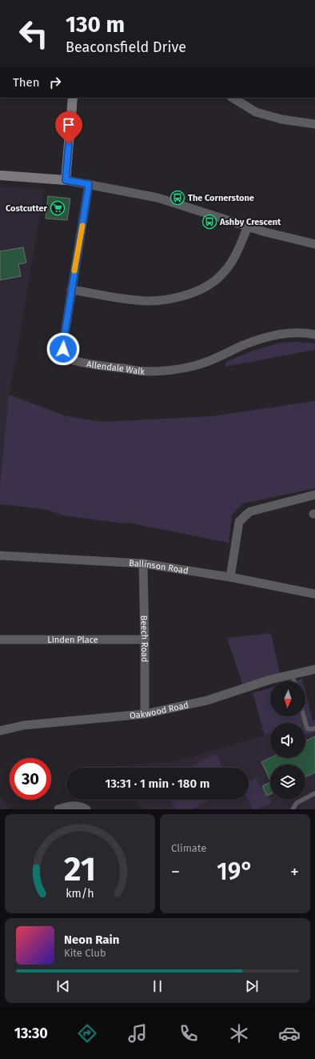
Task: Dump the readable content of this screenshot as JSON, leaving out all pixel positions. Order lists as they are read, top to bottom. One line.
{"streets":{"street":["Allendale Walk","Ballinson Road","Beech Road","Linden Place","Oakwood Road"]},"crossings":[["Ballinson Road","Beech Road"],["Beech Road","Linden Place"],["Beech Road","Oakwood Road"]],"places":{"bus stop":["The Cornerstone","Ashby Crescent"],"supermarket":["Costcutter"]},"north":"bottom","page":{"turn":["130 m","Beaconsfield Drive"],"then":"Then","limit":"30","trip":"13:31 · 1 min · 180 m","tile":"Climate","heat":["−","19°","+"],"song":["Neon Rain","Kite Club"],"tabs":"13:30","gauge":["21","km/h"]}}
